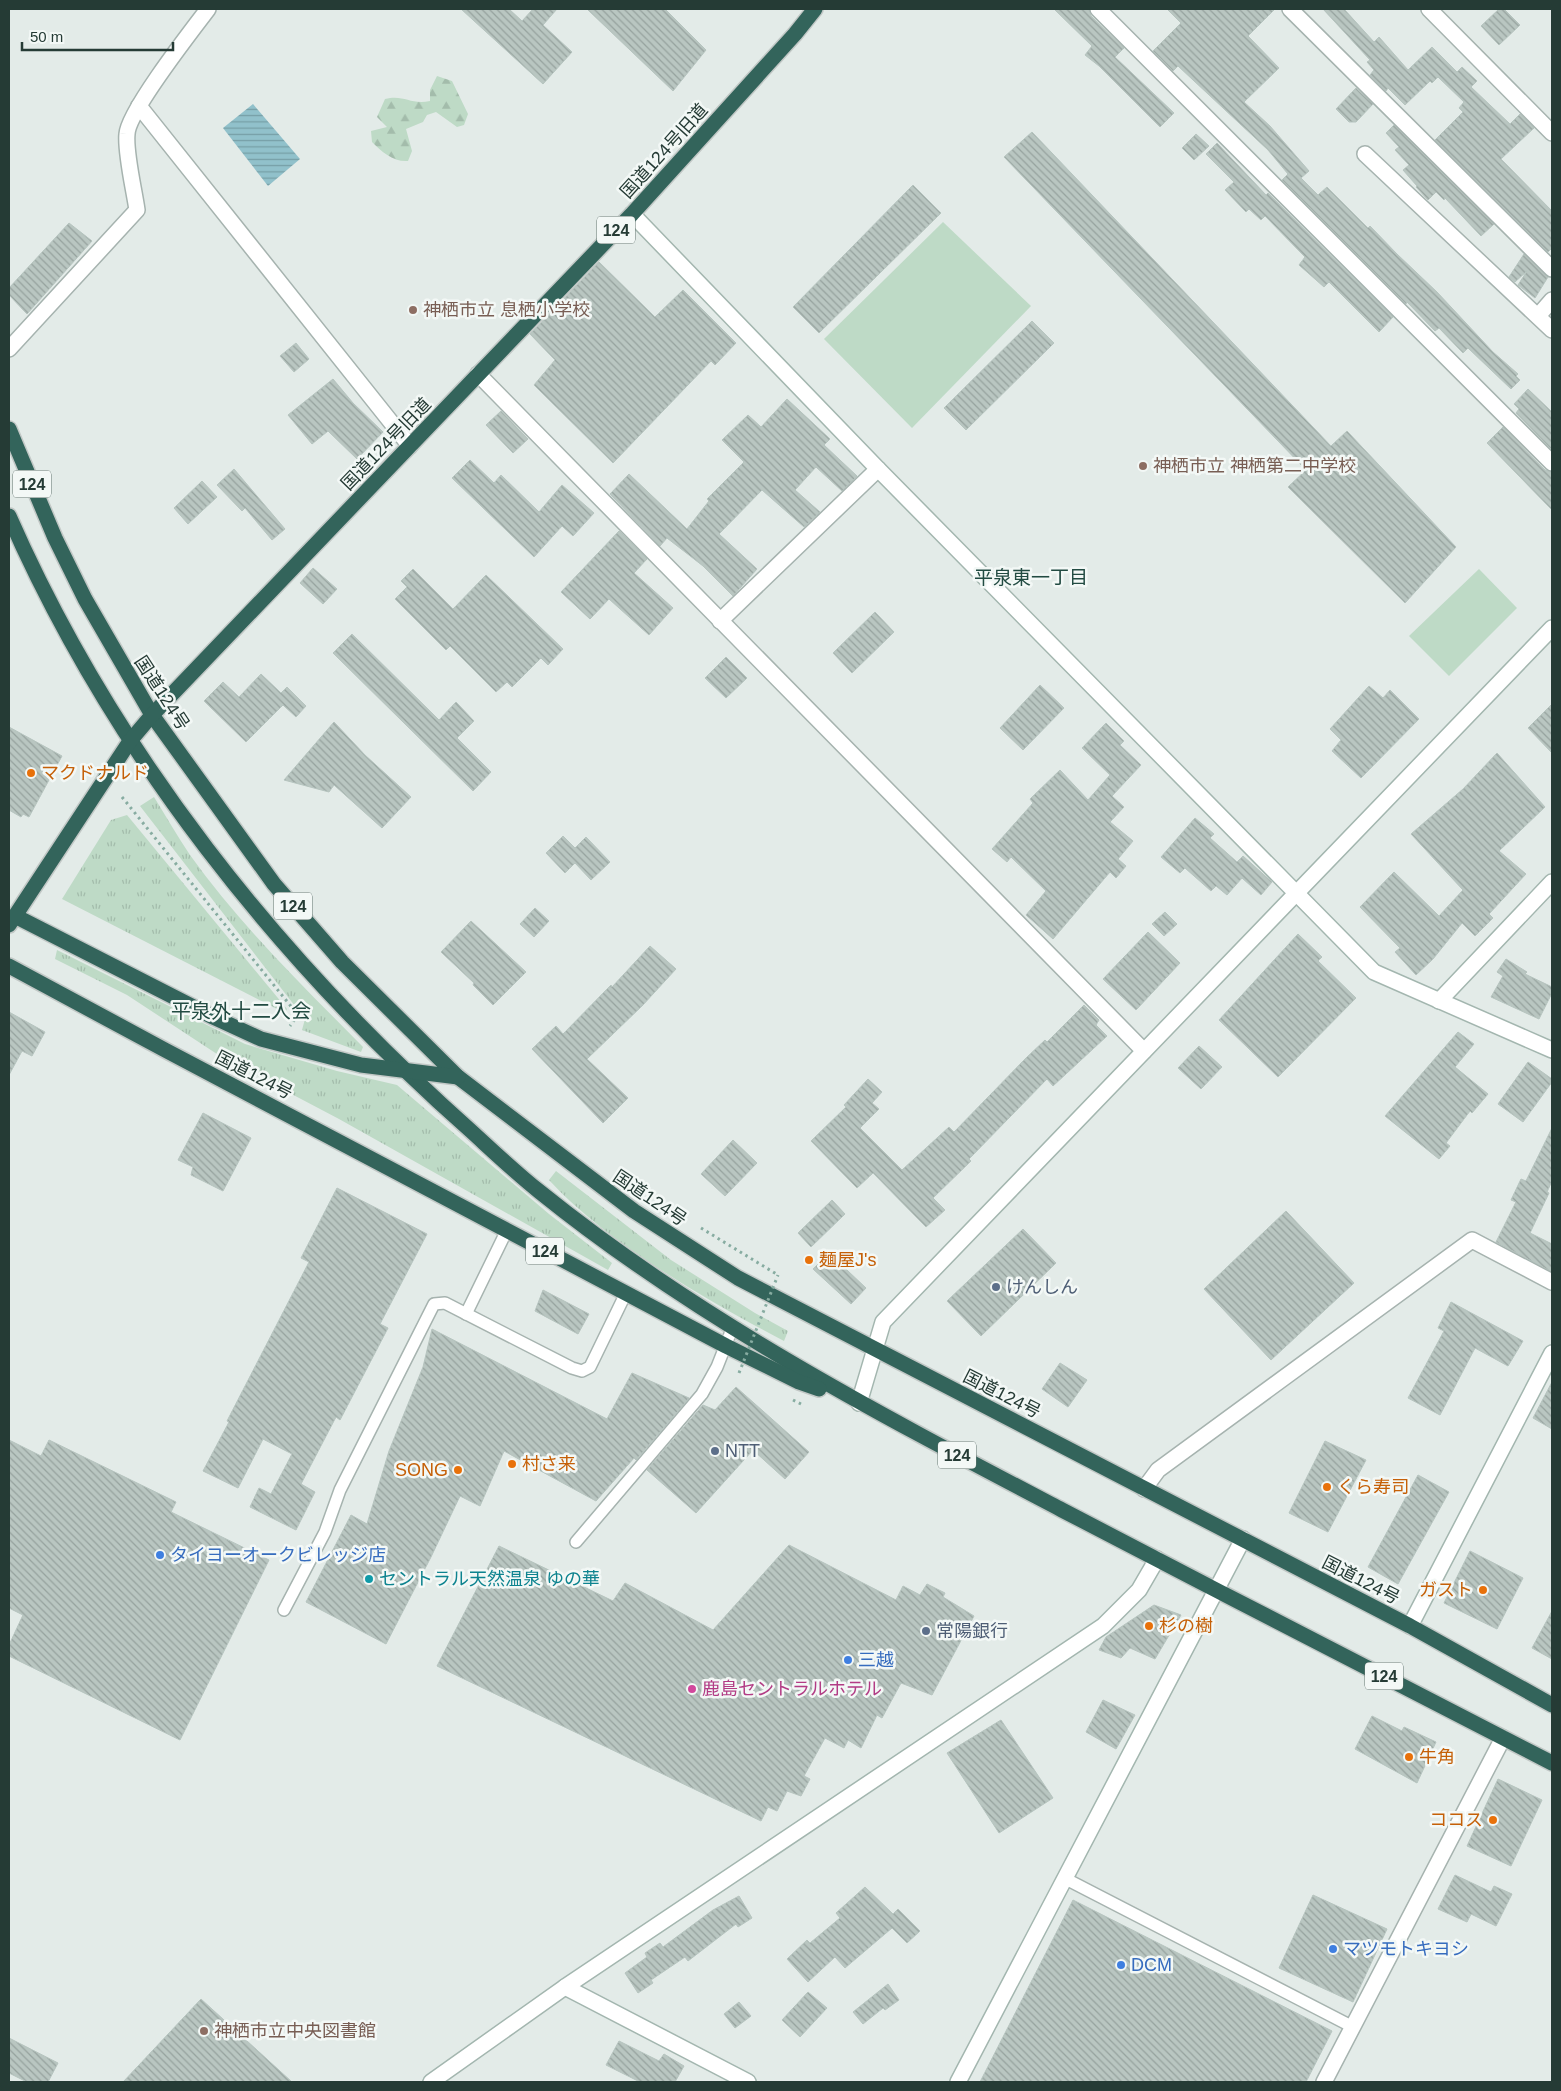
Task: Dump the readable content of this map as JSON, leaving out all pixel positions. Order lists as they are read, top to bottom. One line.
{"streets":{"highway":["国道124号旧道","124","国道124号"]},"crossings":[["国道124号旧道","国道124号"]],"districts":["平泉東一丁目","平泉外十二入会"],"places":["神栖市立 息栖小学校","神栖市立 神栖第二中学校","マクドナルド","麺屋J's","けんしん","NTT","村さ来","SONG","くら寿司","タイヨーオークビレッジ店","セントラル天然温泉 ゆの華","ガスト","杉の樹","常陽銀行","三越","鹿島セントラルホテル","牛角","ココス","マツモトキヨシ","DCM","神栖市立中央図書館"],"scale_bar":"50 m"}
